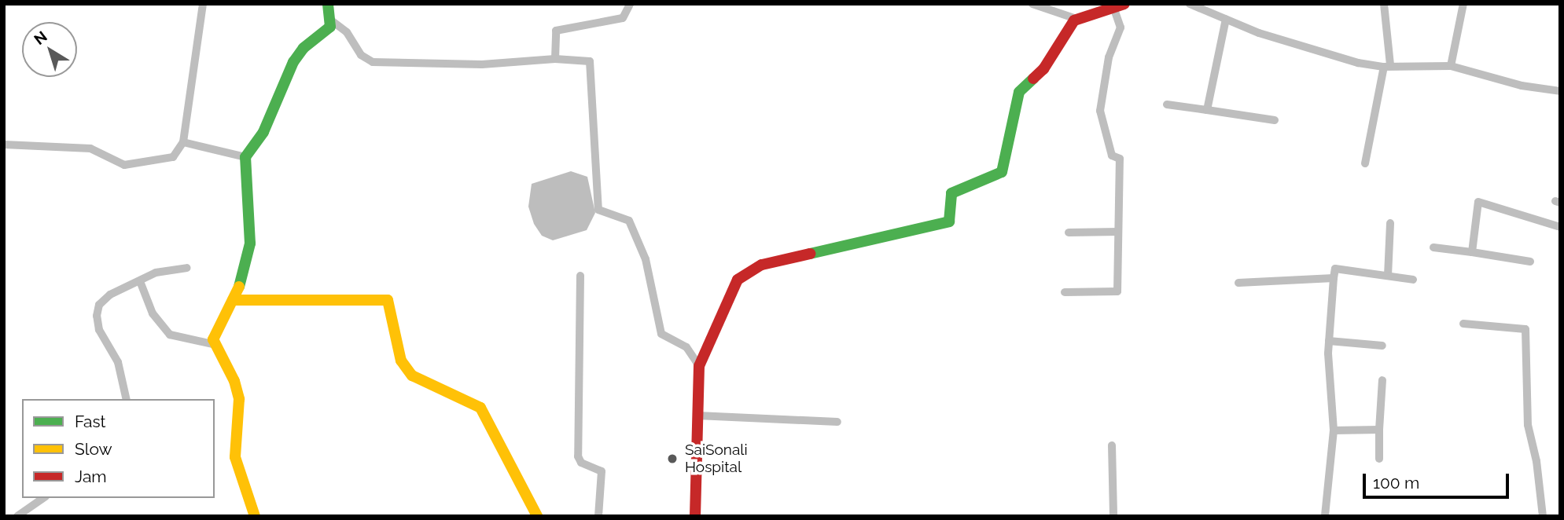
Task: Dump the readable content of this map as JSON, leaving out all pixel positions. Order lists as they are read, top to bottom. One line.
{"places":["SaiSonali Hospital"],"legend":["Fast","Slow","Jam"],"scale_bar":"100 m","north":"top left"}
